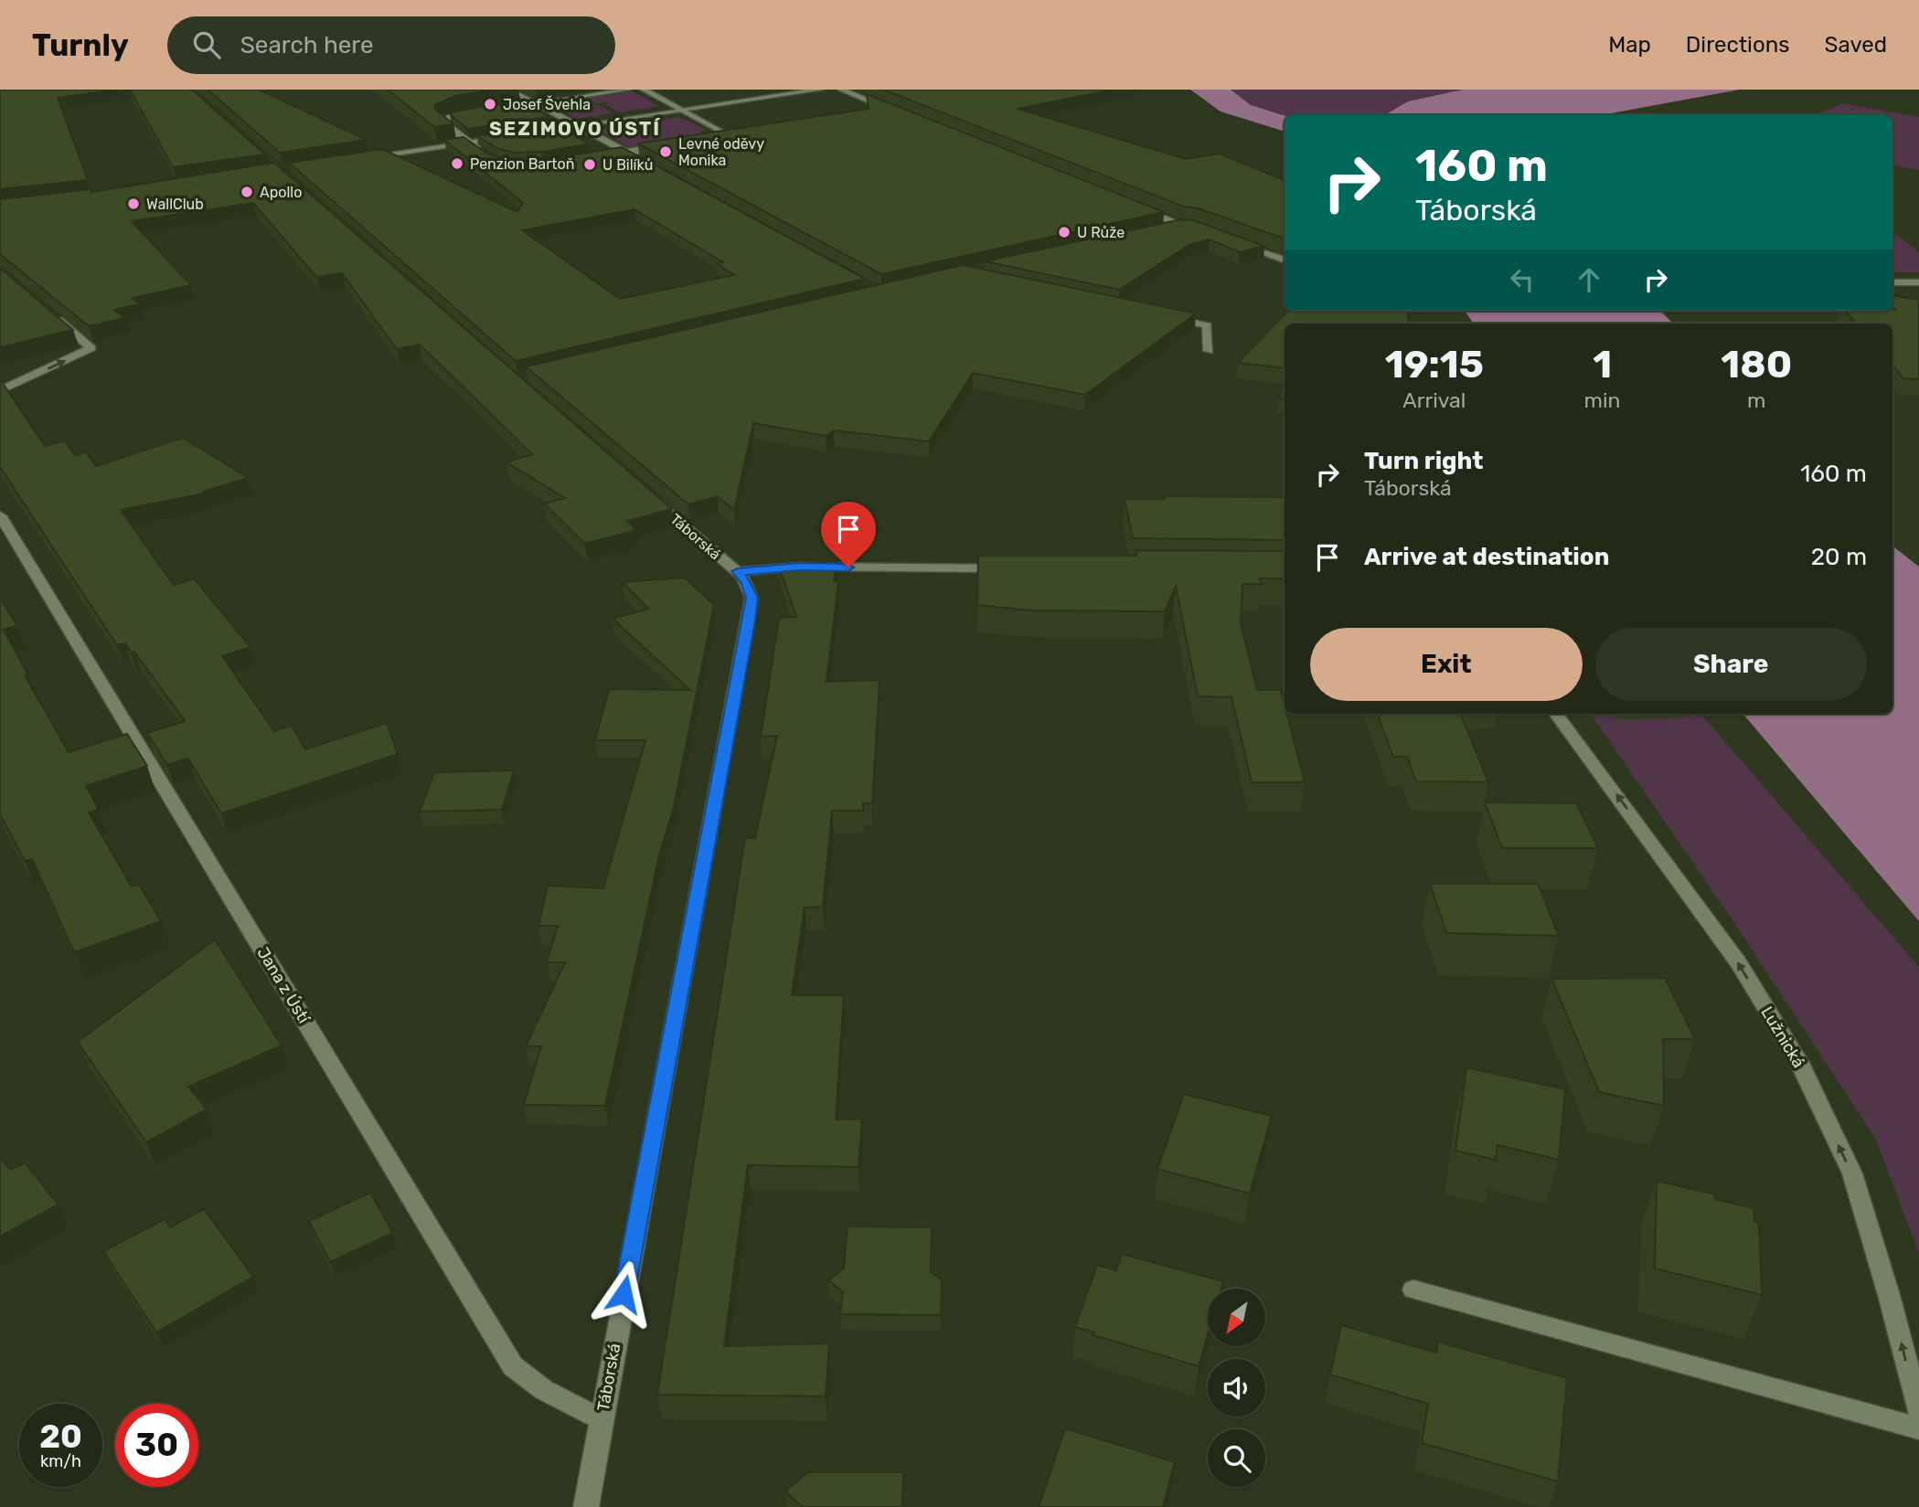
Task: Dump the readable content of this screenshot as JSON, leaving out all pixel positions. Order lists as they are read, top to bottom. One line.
{"streets":{"street":["Táborská","Jana z Ústí","Lužnická"]},"crossings":[["Táborská","Jana z Ústí"]],"one_way":["Lužnická"],"districts":["SEZIMOVO ÚSTÍ"],"places":["Josef Švehla","Levné oděvy Monika","Penzion Bartoň","U Bilíků","Apollo","WallClub","U Růže"],"north":"bottom left","page":{"header":"Turnly","search":"Search here","nav":["Map","Directions","Saved"],"turn":["160 m","Táborská"],"eta":["19:15","Arrival","1","min","180","m"],"list":[{"name":"Turn right","note":"Táborská","value":"160 m"},{"name":"Arrive at destination","value":"20 m"}],"buttons":["Exit","Share"],"speed":"20 km/h","limit":"30"}}
